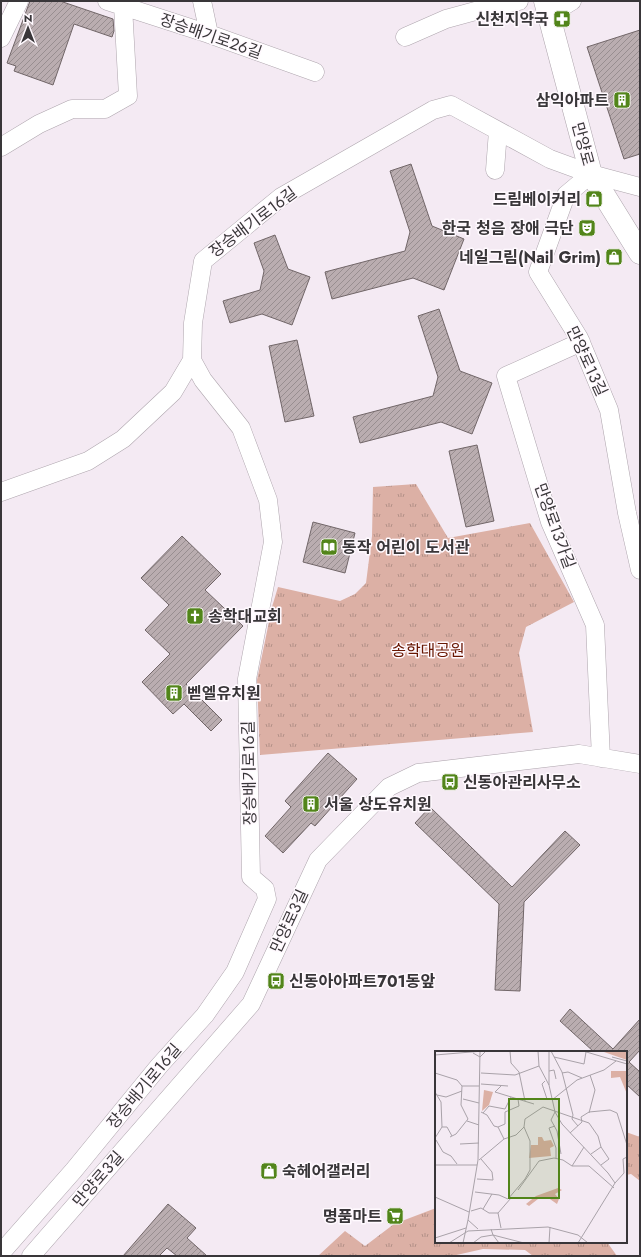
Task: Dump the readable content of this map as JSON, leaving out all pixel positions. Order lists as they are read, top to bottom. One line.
{"streets":{"street":["장승배기로26길","만양로","장승배기로16길","만양로13길","만양로13가길","만양로3길"]},"crossings":[["만양로","장승배기로16길"],["만양로","만양로13길"],["장승배기로16길","만양로13길"],["만양로13길","만양로13가길"],["만양로13가길","만양로3길"]],"parks":["송학대공원"],"places":{"pharmacy":["신천지약국"],"building":["삼익아파트","벧엘유치원","서울 상도유치원"],"shop":["드림베이커리","네일그림(Nail Grim)","숙헤어갤러리"],"theatre":["한국 청음 장애 극단"],"library":["동작 어린이 도서관"],"church":["송학대교회"],"bus stop":["신동아관리사무소","신동아아파트701동앞"],"supermarket":["명품마트"]},"north":"top"}
